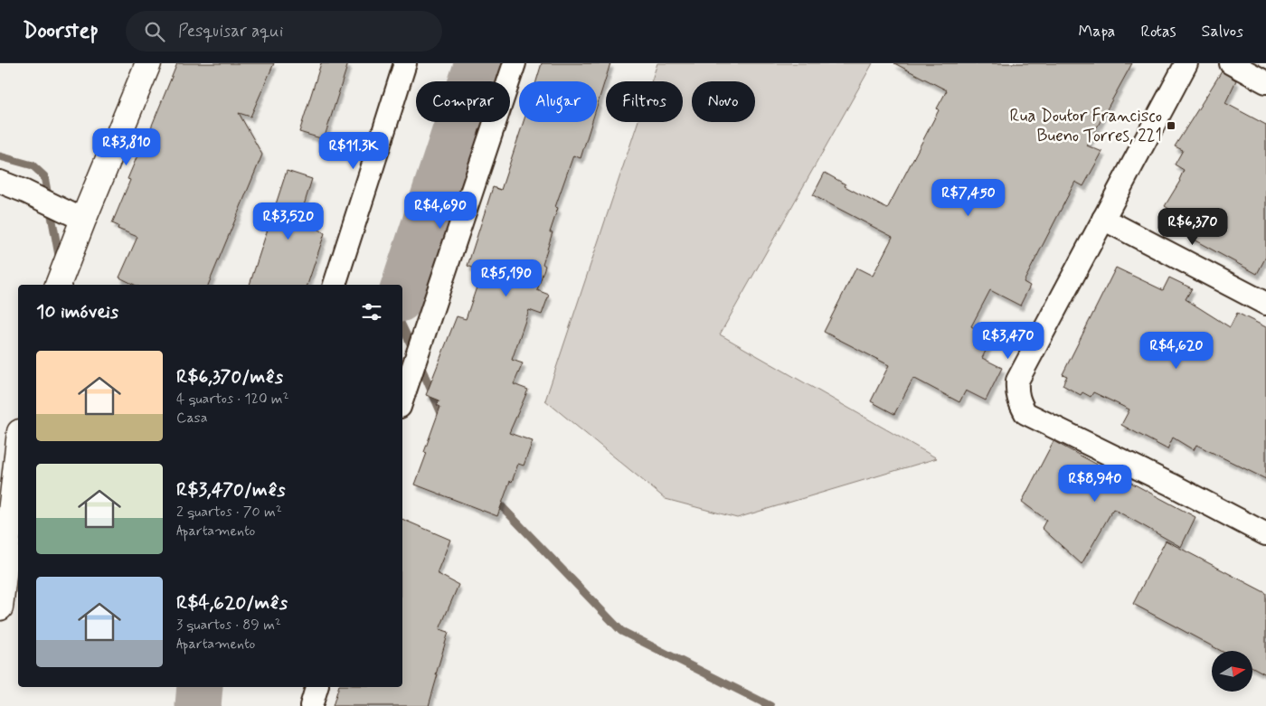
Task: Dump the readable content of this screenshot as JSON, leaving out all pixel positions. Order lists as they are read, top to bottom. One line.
{"places":{"transit":["Rua Doutor Francisco Bueno Torres, 221"]},"north":"right","page":{"header":"Doorstep","search":"Pesquisar aqui","nav":["Mapa","Rotas","Salvos"],"chip":["Comprar","Alugar","Filtros","Novo"],"price":["R$3,810","R$11.3K","R$7,450","R$4,690","R$3,520","R$6,370","R$5,190","R$3,470","R$4,620","R$8,940"],"heading":"10 imóveis","list":[{"name":"R$6,370/mês","note":"4 quartos · 120 m² · Casa"},{"name":"R$3,470/mês","note":"2 quartos · 70 m² · Apartamento"},{"name":"R$4,620/mês","note":"3 quartos · 89 m² · Apartamento"}]}}
